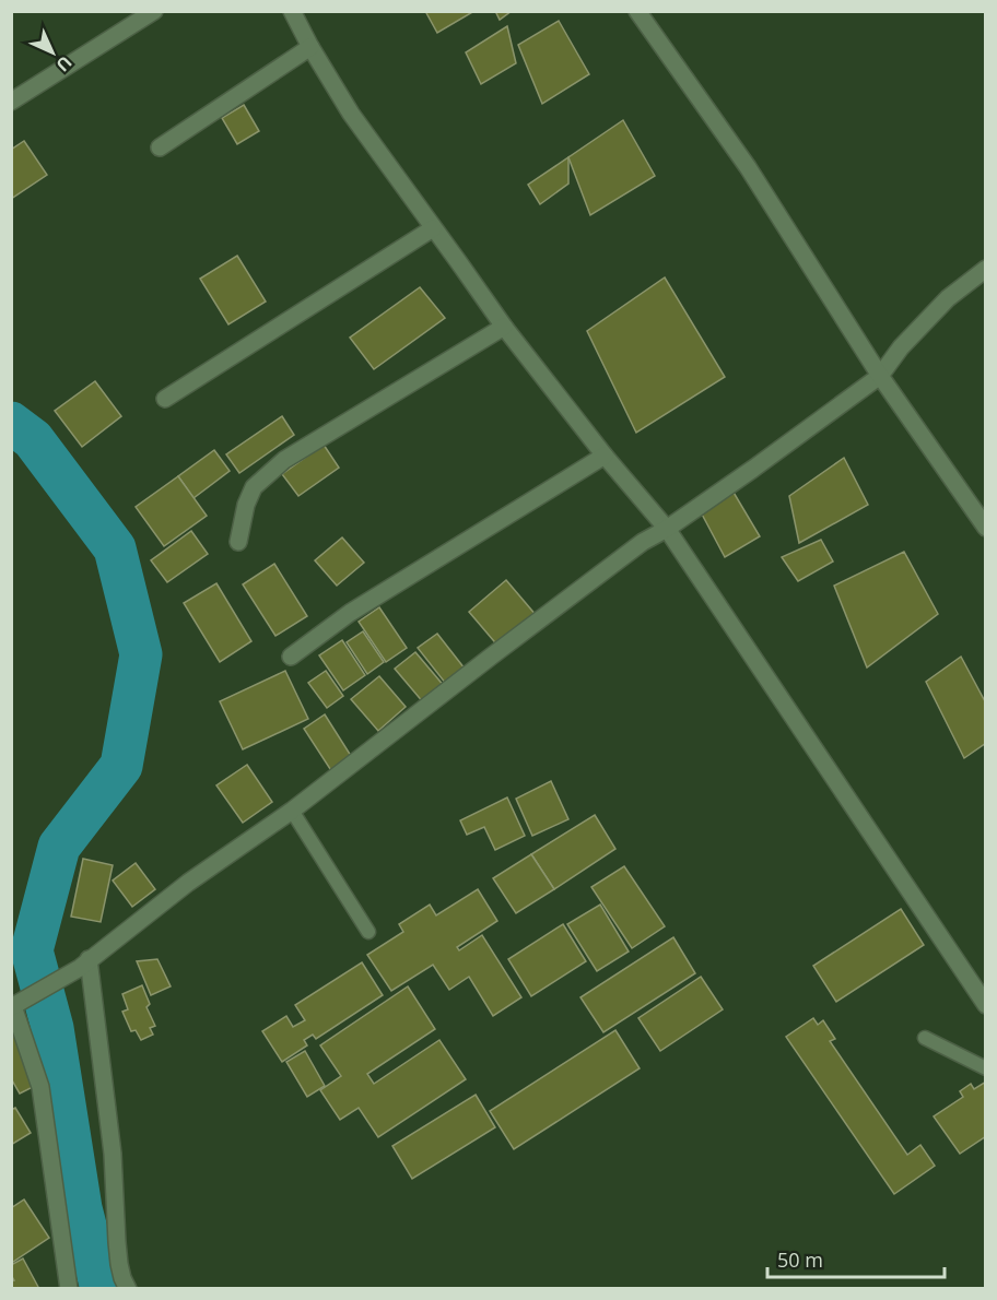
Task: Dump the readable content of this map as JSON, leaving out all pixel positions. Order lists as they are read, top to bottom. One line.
{"scale_bar":"50 m","north":"bottom right"}
